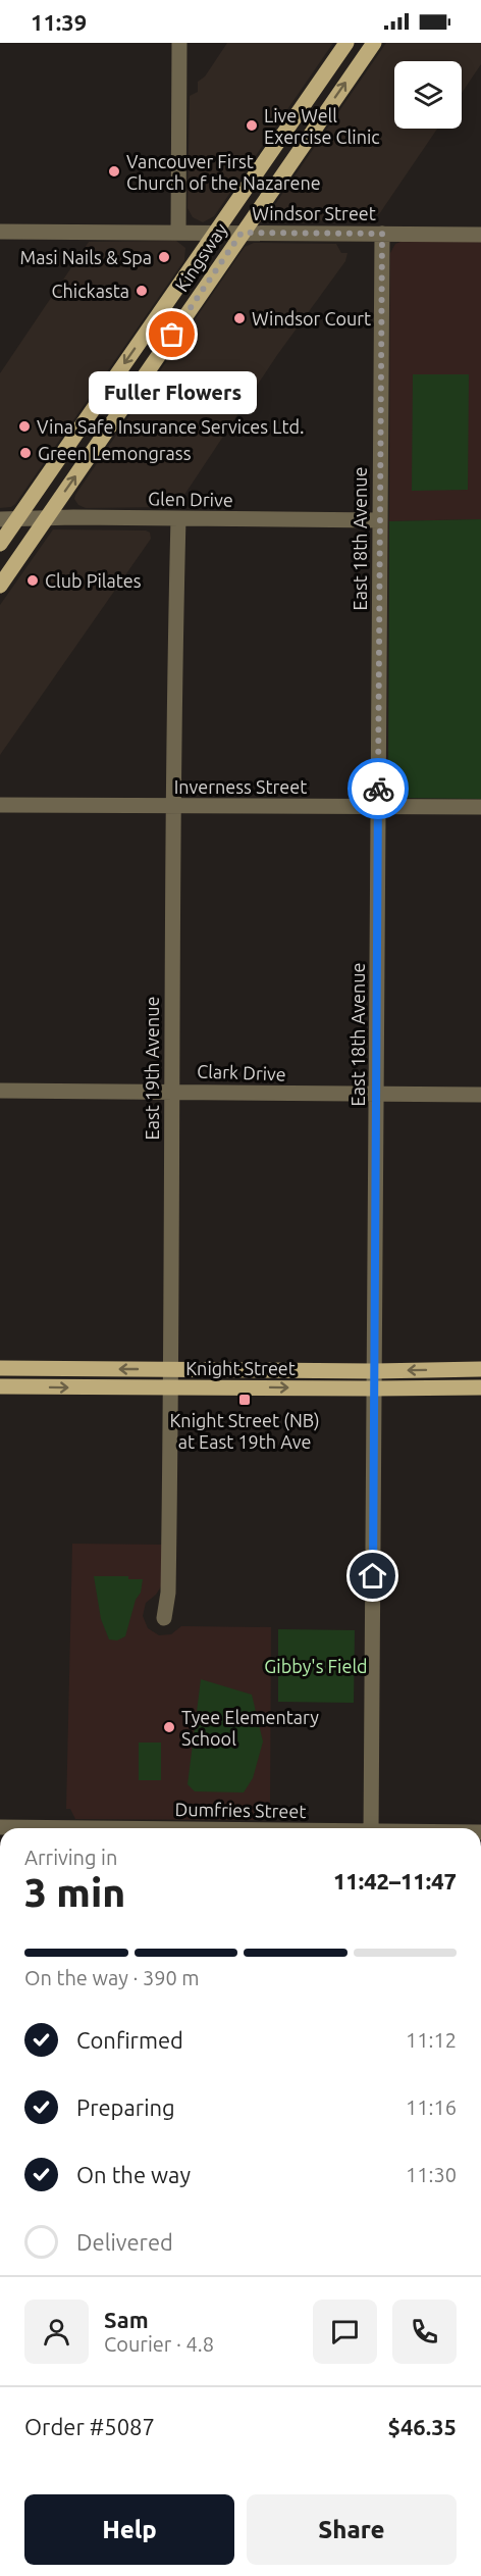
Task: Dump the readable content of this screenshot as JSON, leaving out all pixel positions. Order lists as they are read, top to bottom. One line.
{"streets":{"main road":["Kingsway","Knight Street"],"street":["Windsor Street","Glen Drive","East 18th Avenue","Inverness Street","East 19th Avenue","Clark Drive","Dumfries Street"]},"crossings":[["Windsor Street","Kingsway"],["Windsor Street","East 18th Avenue"],["Kingsway","Glen Drive"],["Glen Drive","East 18th Avenue"],["Glen Drive","East 19th Avenue"],["East 18th Avenue","Inverness Street"],["East 18th Avenue","Clark Drive"],["East 18th Avenue","Knight Street"],["Inverness Street","East 19th Avenue"],["East 19th Avenue","Clark Drive"],["East 19th Avenue","Knight Street"]],"parks":["Gibby's Field"],"places":{"other":["Live Well Exercise Clinic","Vancouver First Church of the Nazarene","Masi Nails & Spa","Chickasta","Windsor Court","Fuller Flowers","Vina Safe Insurance Services Ltd.","Green Lemongrass","Club Pilates","Tyee Elementary School"],"transit":["Knight Street (NB) at East 19th Ave"]},"page":{"status":"11:39","bubble":"Fuller Flowers","heading":["3 min","Arriving in","11:42–11:47"],"panel":["Sam","Courier · 4.8","Order #5087","$46.35"],"bar":"On the way · 390 m","list":[["Confirmed","11:12"],["Preparing","11:16"],["On the way","11:30"],"Delivered"],"buttons":["Help","Share"]}}
